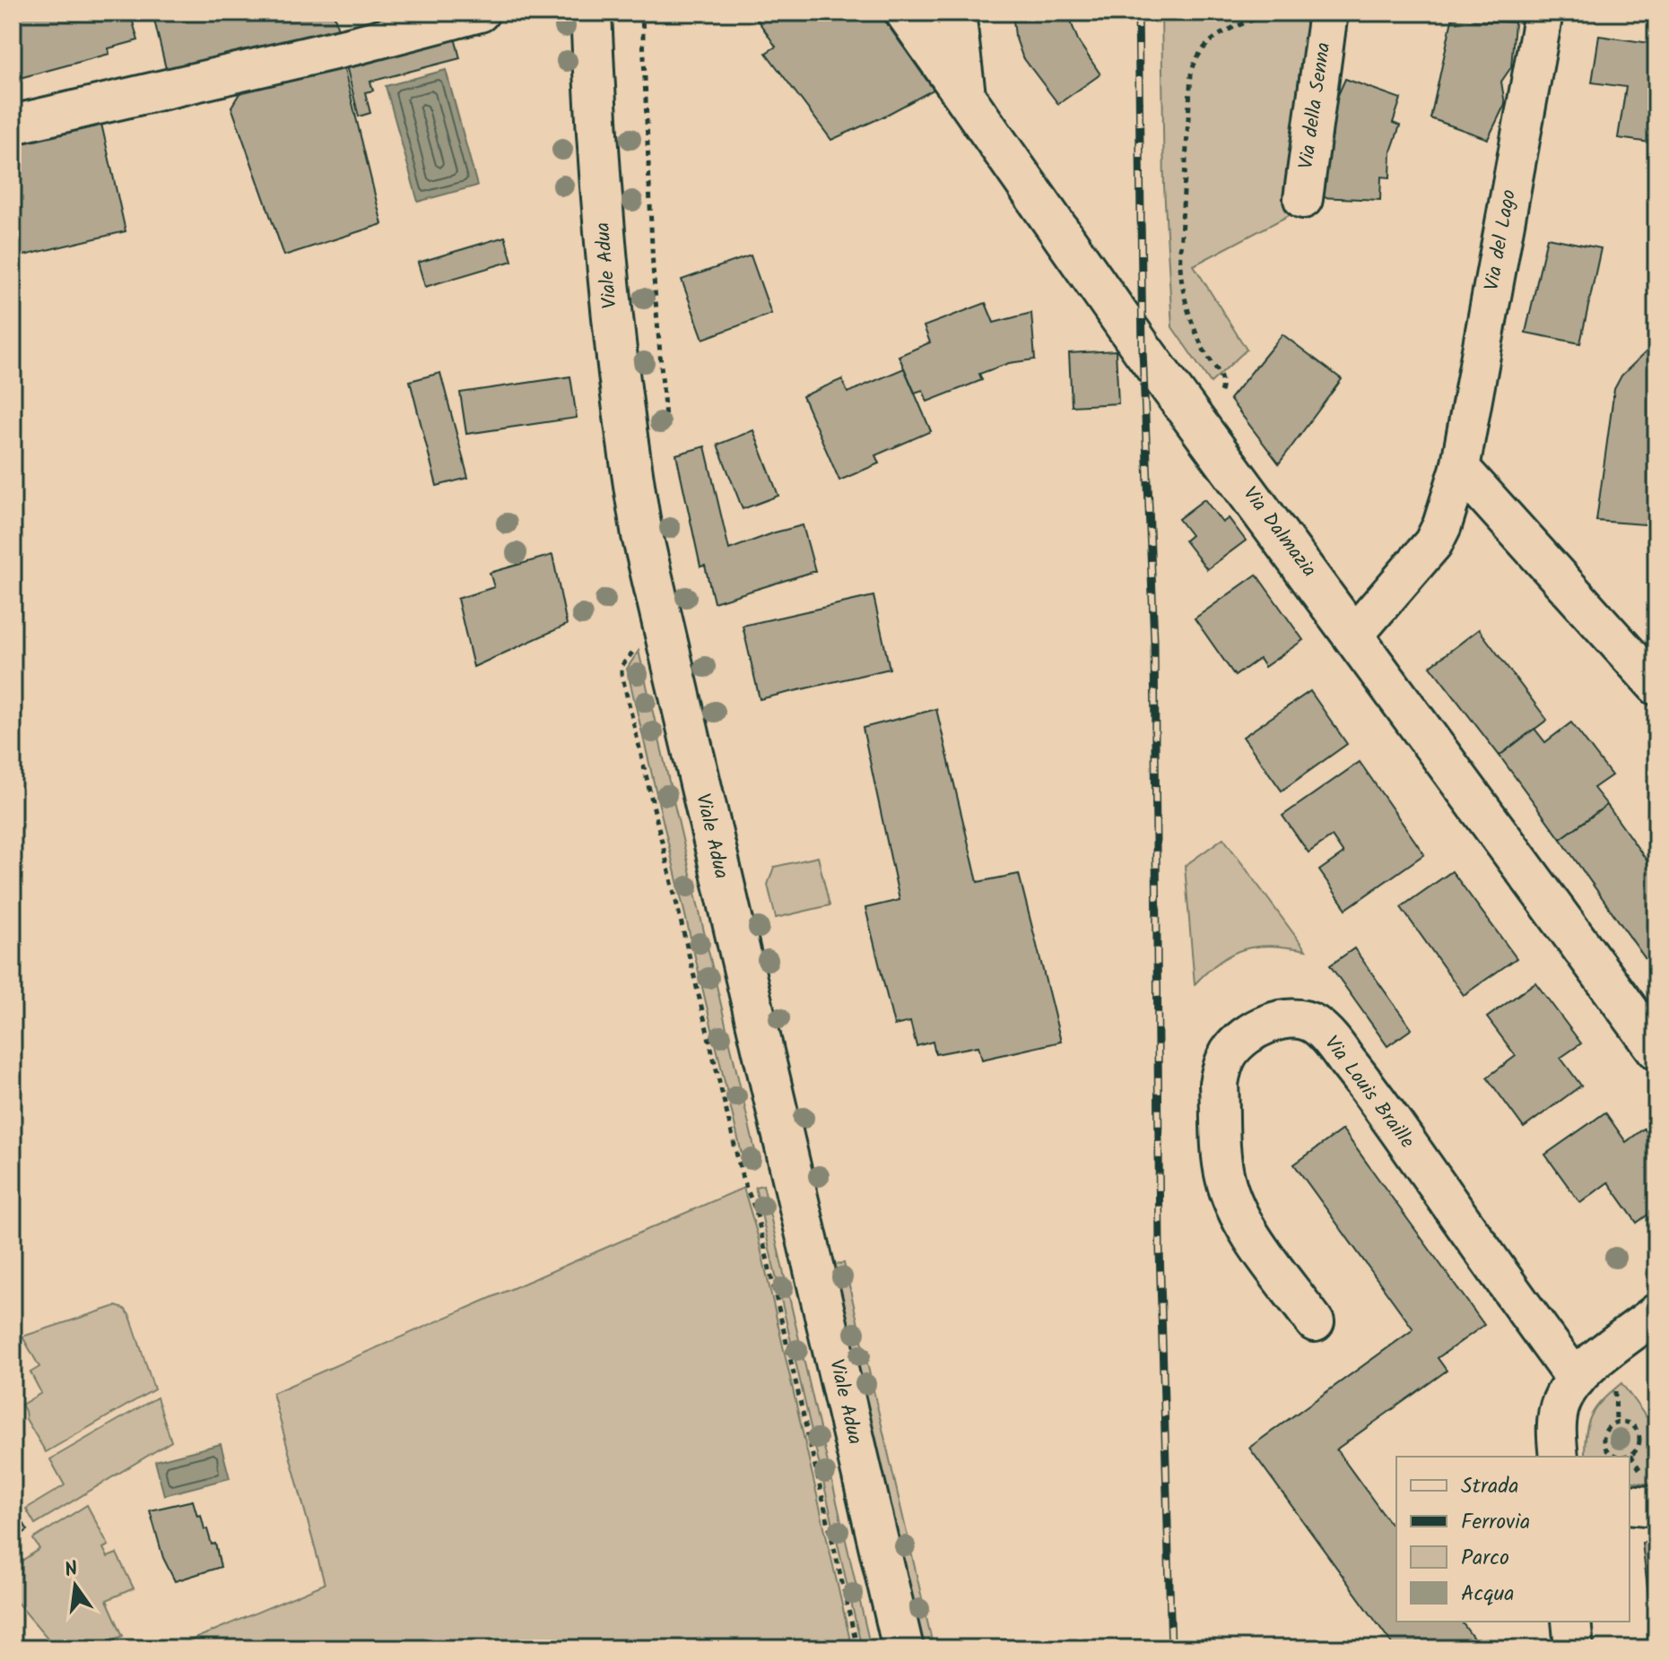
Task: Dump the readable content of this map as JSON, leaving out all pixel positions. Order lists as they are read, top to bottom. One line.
{"streets":{"main road":["Viale Adua","Via Dalmazia"],"street":["Via della Senna","Via del Lago","Via Louis Braille"]},"crossings":[["Via del Lago","Via Dalmazia"]],"legend":["Strada","Ferrovia","Parco","Acqua"],"north":"top"}
